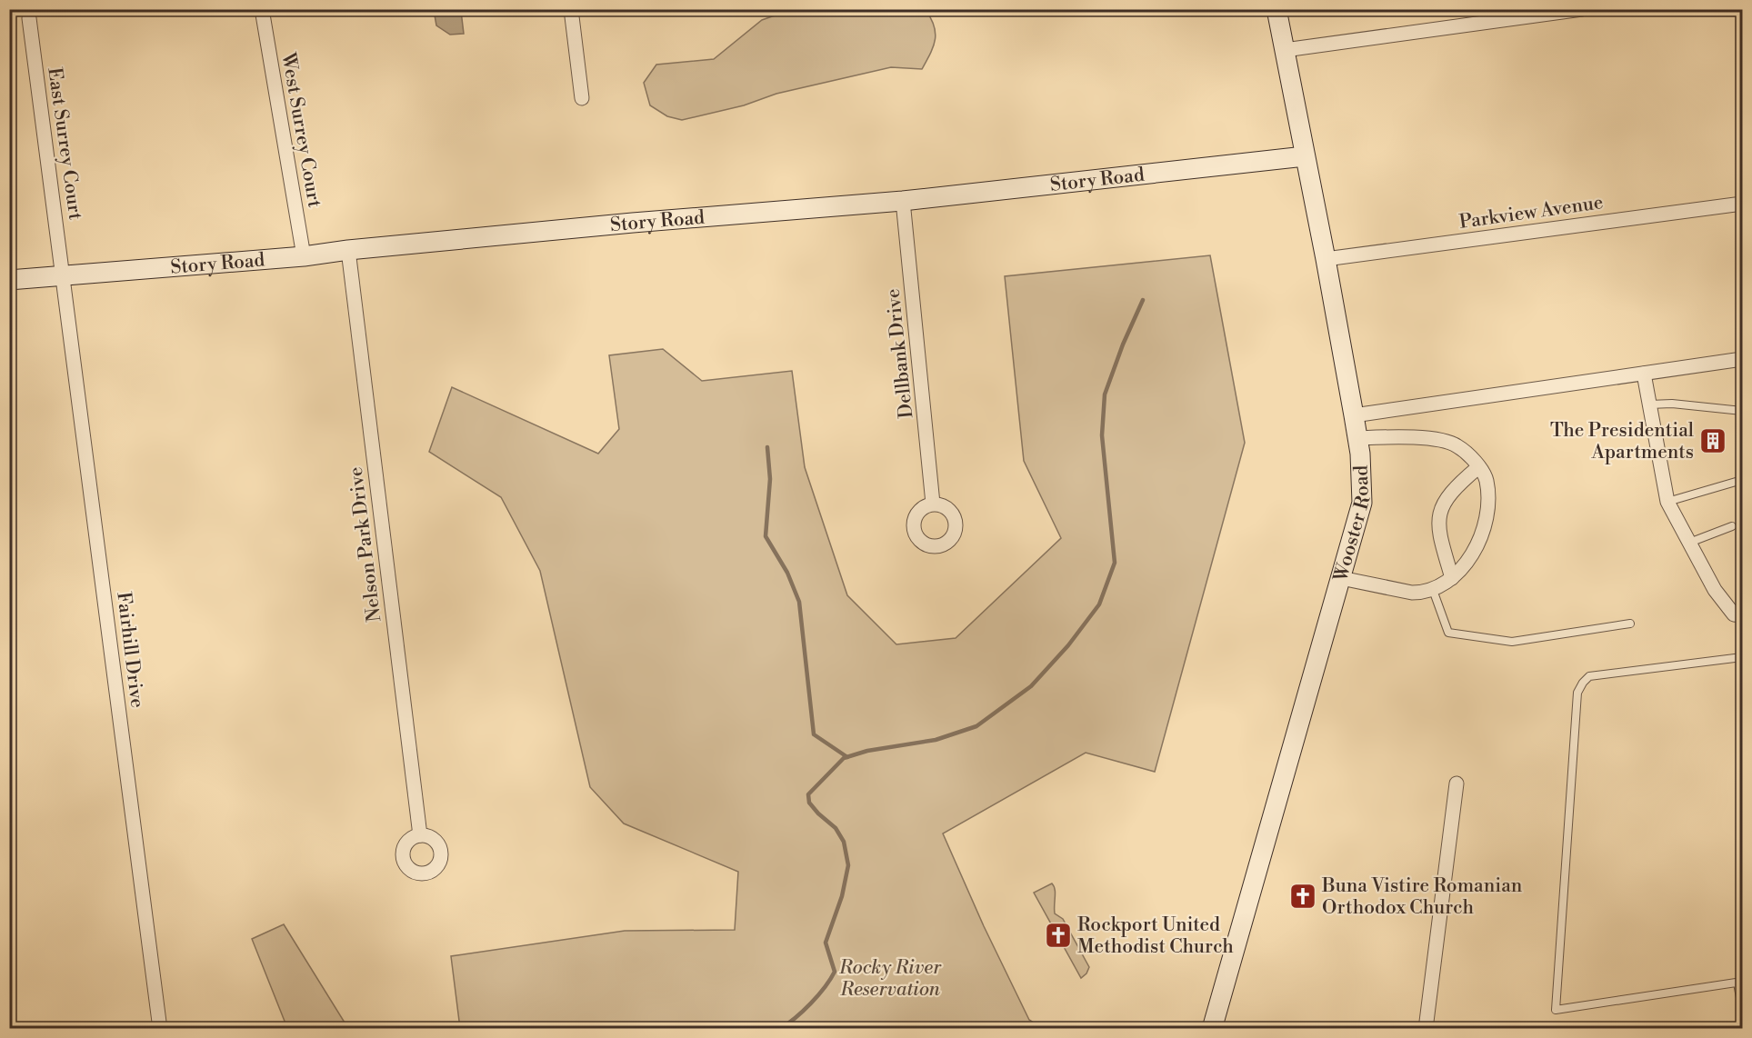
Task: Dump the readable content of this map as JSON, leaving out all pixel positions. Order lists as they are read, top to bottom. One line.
{"streets":{"street":["West Surrey Court","East Surrey Court","Story Road","Parkview Avenue","Dellbank Drive","Wooster Road","Nelson Park Drive","Fairhill Drive"]},"crossings":[["West Surrey Court","Story Road"],["East Surrey Court","Story Road"],["East Surrey Court","Fairhill Drive"],["Story Road","Dellbank Drive"],["Story Road","Wooster Road"],["Story Road","Nelson Park Drive"],["Story Road","Fairhill Drive"],["Parkview Avenue","Wooster Road"]],"parks":["Rocky River Reservation"],"places":{"building":["The Presidential Apartments"],"church":["Buna Vistire Romanian Orthodox Church","Rockport United Methodist Church"]}}
